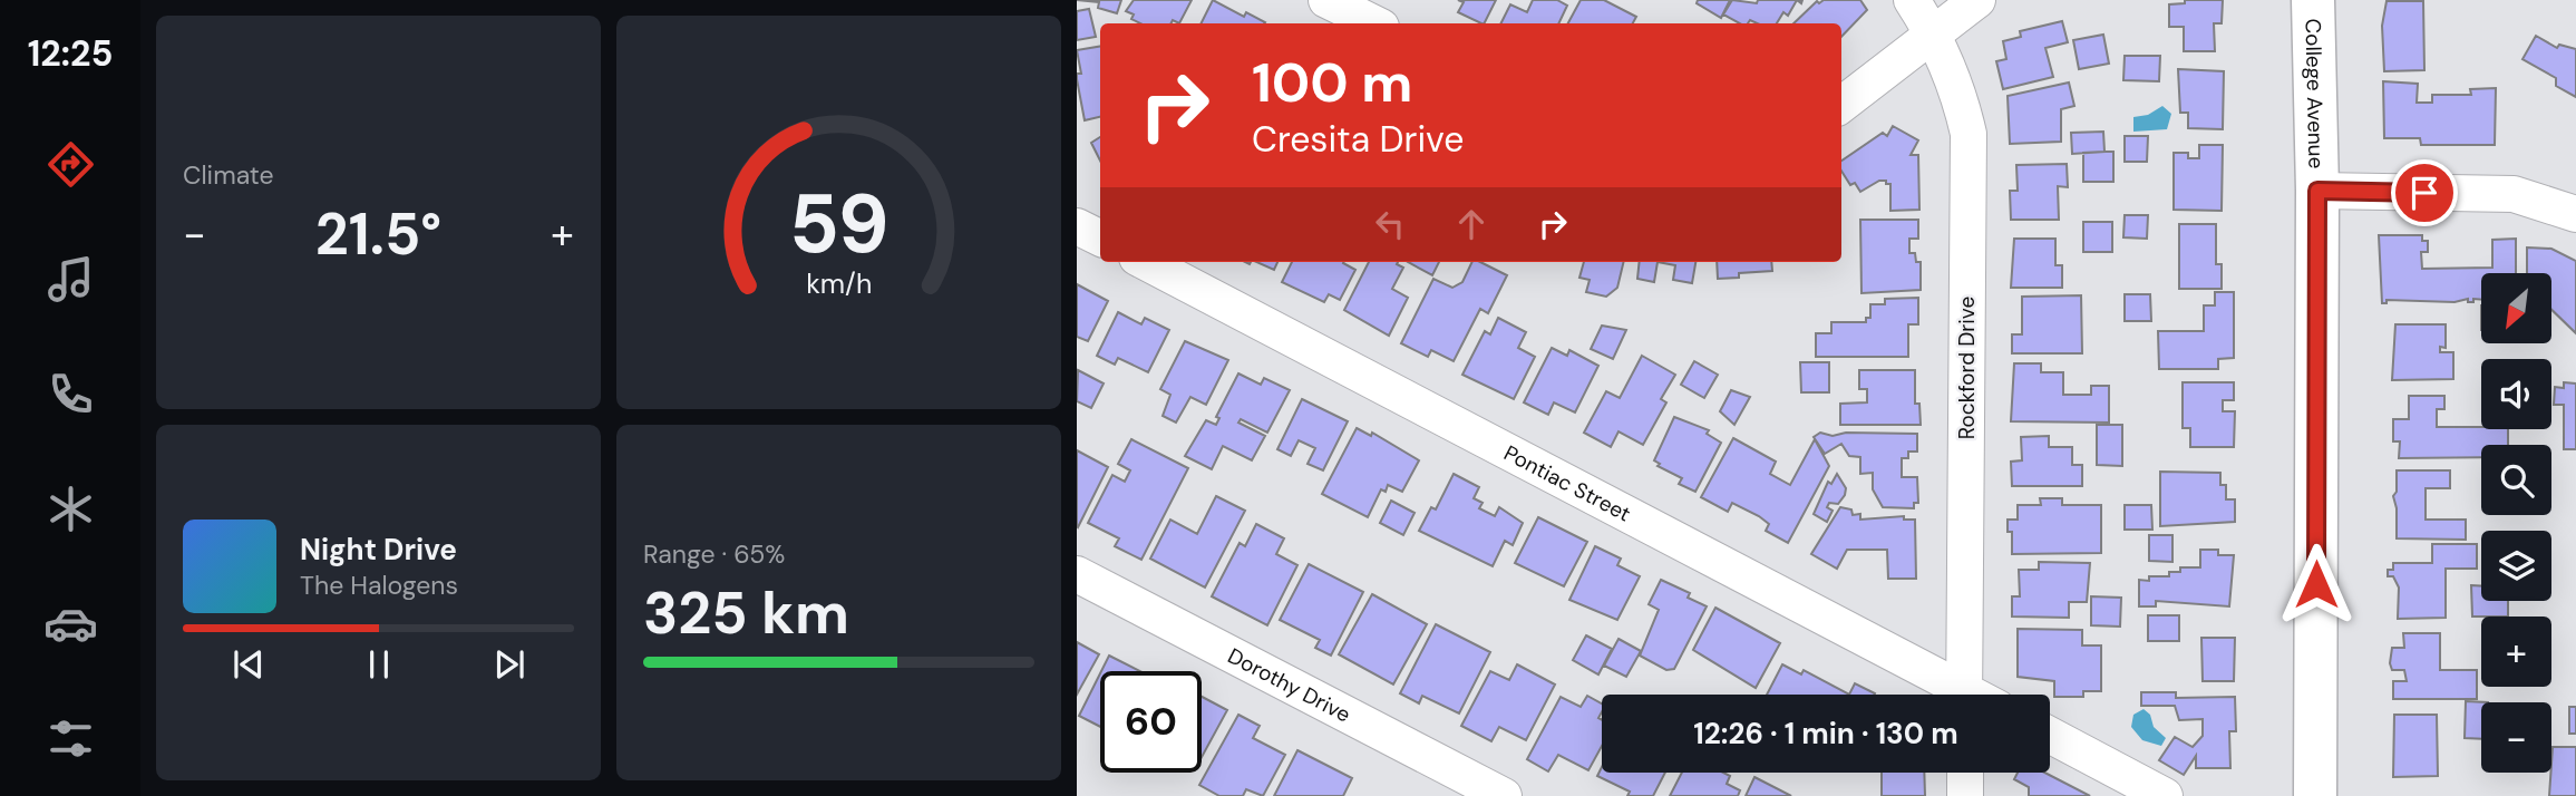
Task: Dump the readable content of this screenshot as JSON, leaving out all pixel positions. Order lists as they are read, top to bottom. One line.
{"streets":{"main road":["College Avenue"],"street":["Rockford Drive","Pontiac Street","Dorothy Drive"]},"north":"bottom left","page":{"tabs":"12:25","tile":["Climate",["Range · 65%","325 km"]],"turn":["100 m","Cresita Drive"],"heat":["−","21.5°","+"],"map_buttons":["+","−"],"song":["Night Drive","The Halogens"],"limit":"60","trip":"12:26 · 1 min · 130 m","gauge":["59","km/h"]}}
